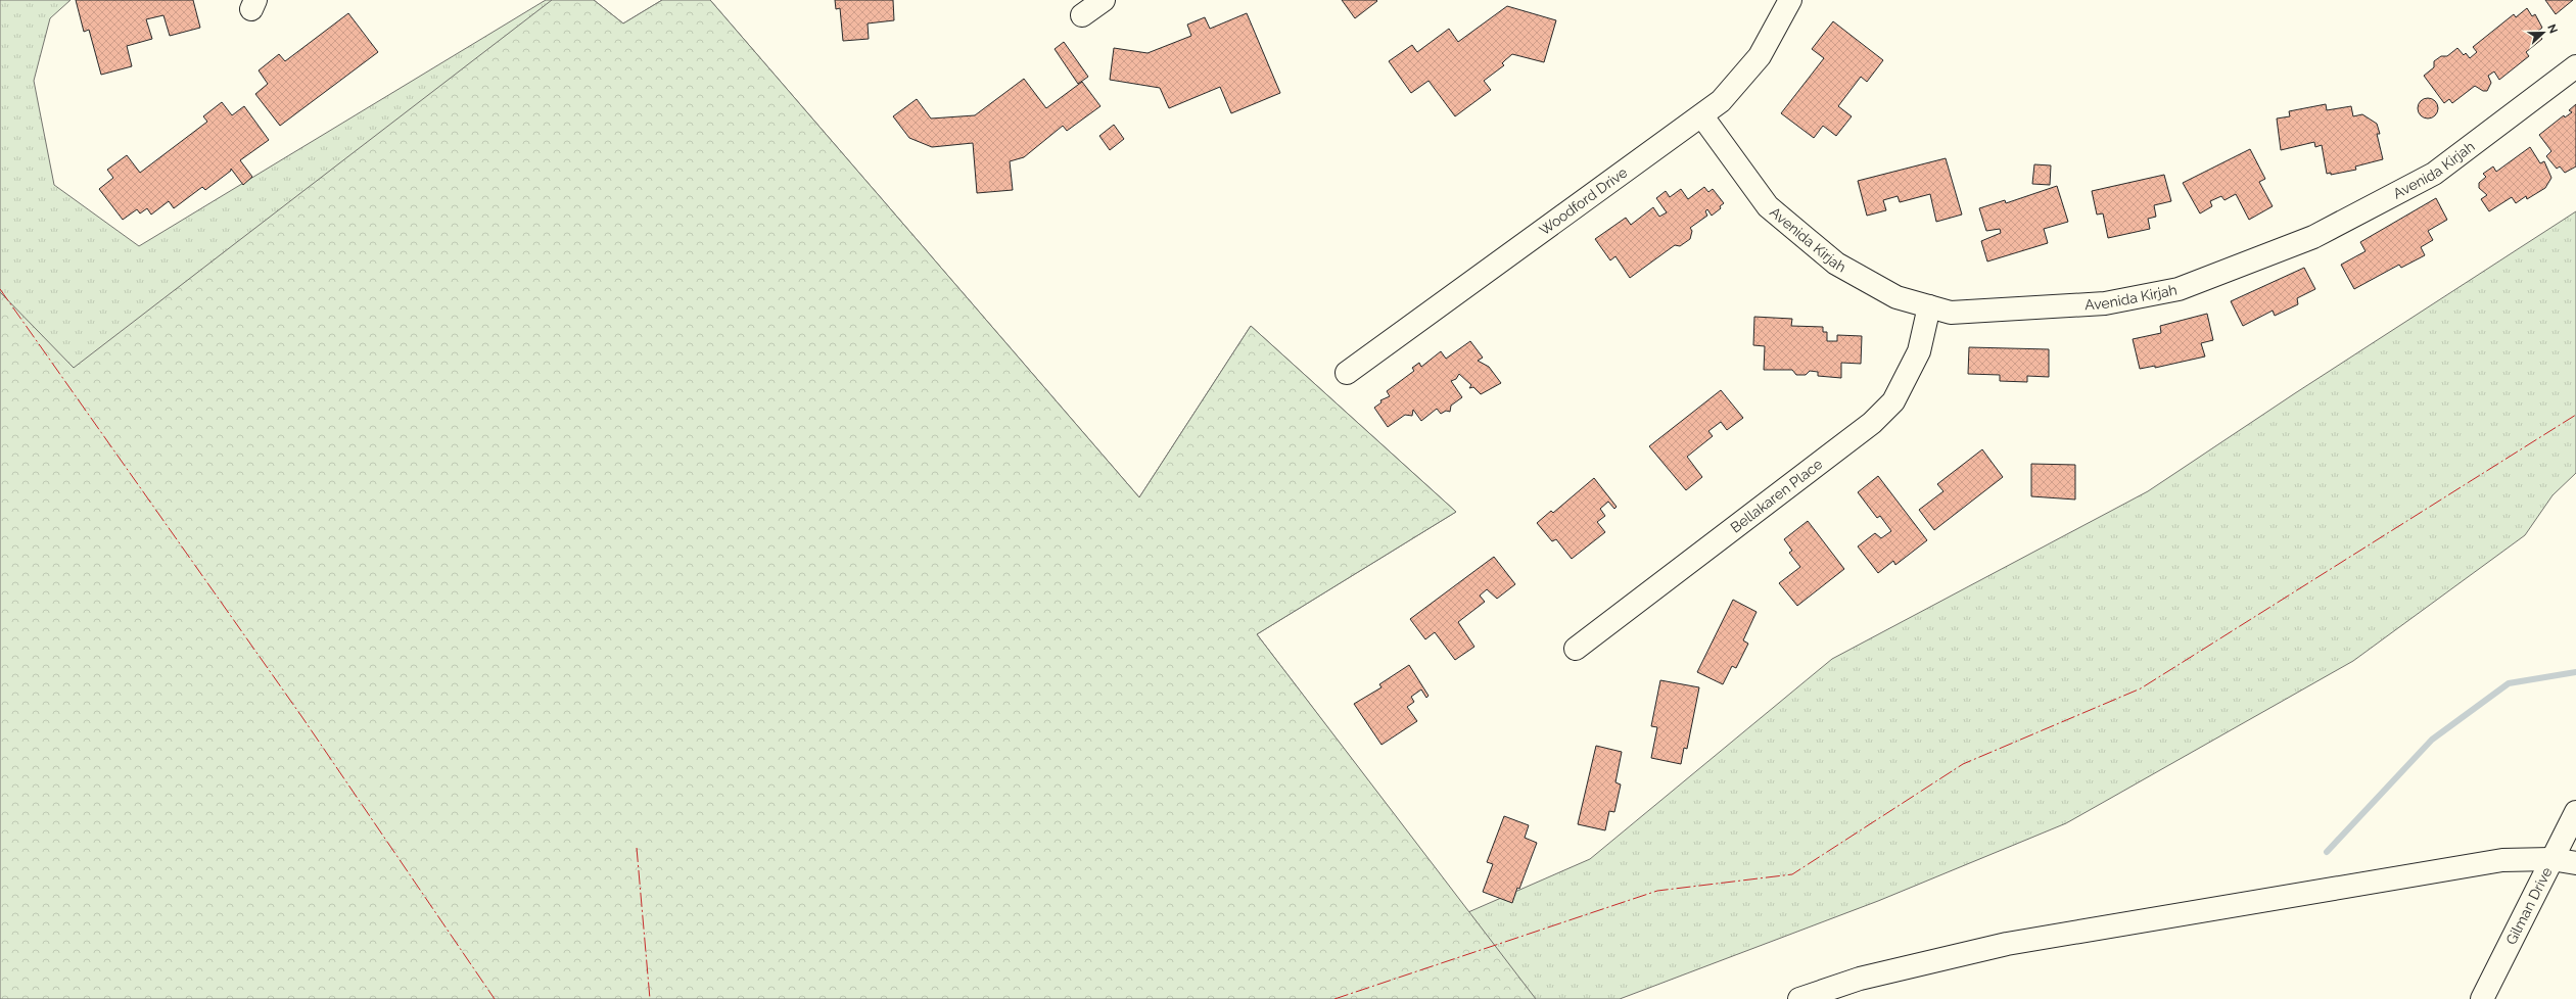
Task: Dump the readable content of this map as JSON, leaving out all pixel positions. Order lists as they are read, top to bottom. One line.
{"streets":{"main road":["Avenida Kirjah","Woodford Drive","Bellakaren Place","Gilman Drive"]},"crossings":[["Avenida Kirjah","Woodford Drive"],["Avenida Kirjah","Bellakaren Place"]],"north":"right"}
